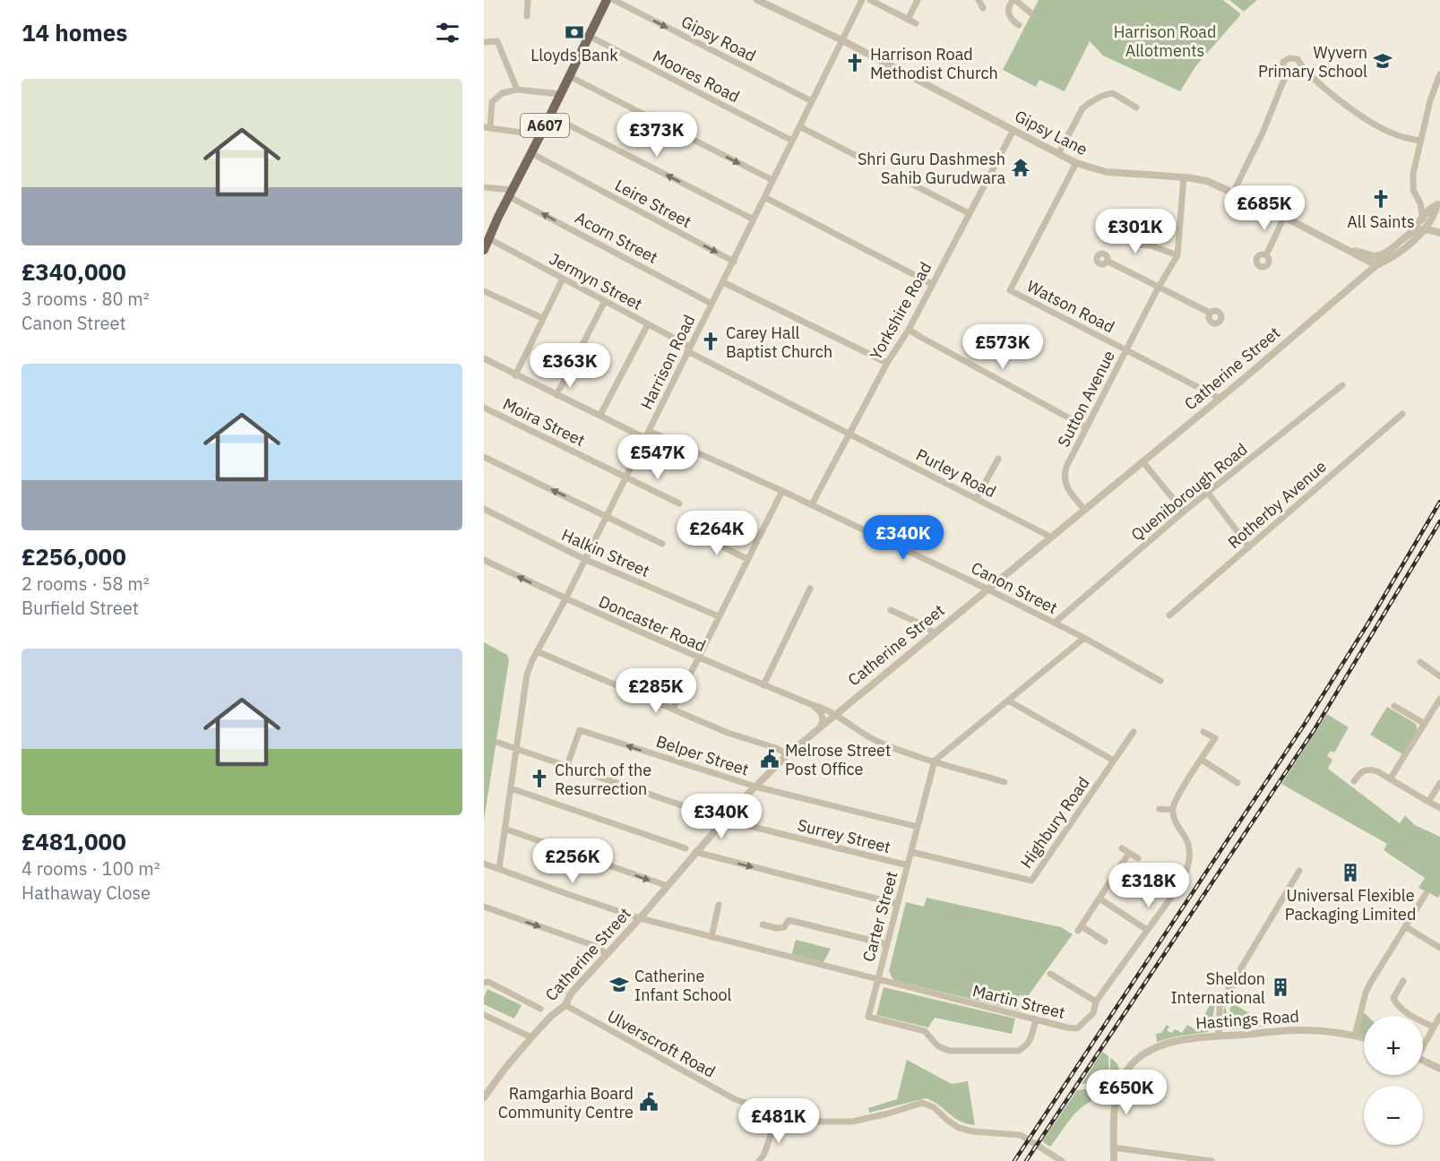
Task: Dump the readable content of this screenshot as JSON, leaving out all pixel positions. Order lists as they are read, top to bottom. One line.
{"streets":{"main road":["A607"],"street":["Gipsy Road","Moores Road","Gipsy Lane","Leire Street","Acorn Street","Jermyn Street","Watson Road","Yorkshire Road","Harrison Road","Catherine Street","Sutton Avenue","Moira Street","Purley Road","Queniborough Road","Rotherby Avenue","Halkin Street","Canon Street","Doncaster Road","Belper Street","Highbury Road","Surrey Street","Carter Street","Martin Street","Hastings Road","Ulverscroft Road"]},"crossings":[["Gipsy Road","Harrison Road"],["Moores Road","A607"],["Moores Road","Harrison Road"],["A607","Leire Street"],["A607","Acorn Street"],["A607","Jermyn Street"],["Gipsy Lane","Watson Road"],["Gipsy Lane","Yorkshire Road"],["Gipsy Lane","Harrison Road"],["Gipsy Lane","Catherine Street"],["Gipsy Lane","Sutton Avenue"],["Leire Street","Harrison Road"],["Acorn Street","Harrison Road"],["Jermyn Street","Yorkshire Road"],["Jermyn Street","Harrison Road"],["Jermyn Street","Purley Road"],["Watson Road","Catherine Street"],["Watson Road","Sutton Avenue"],["Yorkshire Road","Purley Road"],["Yorkshire Road","Canon Street"],["Harrison Road","Moira Street"],["Harrison Road","Halkin Street"],["Harrison Road","Canon Street"],["Harrison Road","Doncaster Road"],["Harrison Road","Surrey Street"],["Harrison Road","Martin Street"],["Catherine Street","Sutton Avenue"],["Catherine Street","Purley Road"],["Catherine Street","Canon Street"],["Catherine Street","Doncaster Road"],["Catherine Street","Belper Street"],["Catherine Street","Surrey Street"],["Catherine Street","Martin Street"],["Catherine Street","Ulverscroft Road"],["Queniborough Road","Canon Street"],["Doncaster Road","Carter Street"],["Belper Street","Surrey Street"],["Belper Street","Carter Street"],["Highbury Road","Carter Street"],["Surrey Street","Carter Street"],["Carter Street","Martin Street"]],"one_way":["Gipsy Road","Acorn Street"],"parks":["Harrison Road Allotments"],"places":{"bank":["Lloyds Bank"],"school or university":["Wyvern Primary School","Catherine Infant School"],"church":["Harrison Road Methodist Church","All Saints","Carey Hall Baptist Church","Church of the Resurrection"],"temple":["Shri Guru Dashmesh Sahib Gurudwara"],"public building":["Melrose Street Post Office","Ramgarhia Board Community Centre"],"building":["Universal Flexible Packaging Limited","Sheldon International"]},"page":{"heading":"14 homes","list":[{"name":"£340,000","note":"3 rooms · 80 m² · Canon Street"},{"name":"£256,000","note":"2 rooms · 58 m² · Burfield Street"},{"name":"£481,000","note":"4 rooms · 100 m² · Hathaway Close"}],"price":["£373K","£685K","£301K","£573K","£363K","£547K","£264K","£340K","£285K","£340K","£256K","£318K","£650K","£481K"],"map_buttons":["+","−"]}}
